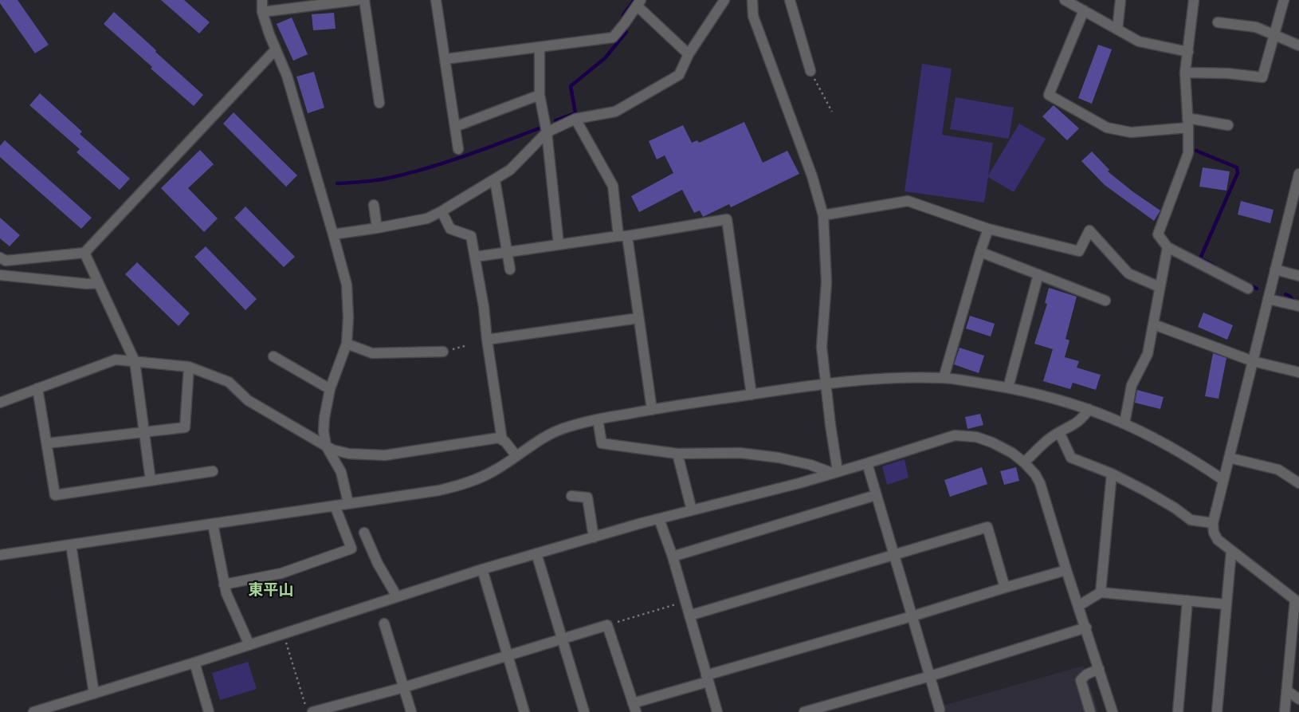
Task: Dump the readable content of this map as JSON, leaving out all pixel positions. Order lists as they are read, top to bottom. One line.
{"districts":["東平山"]}
